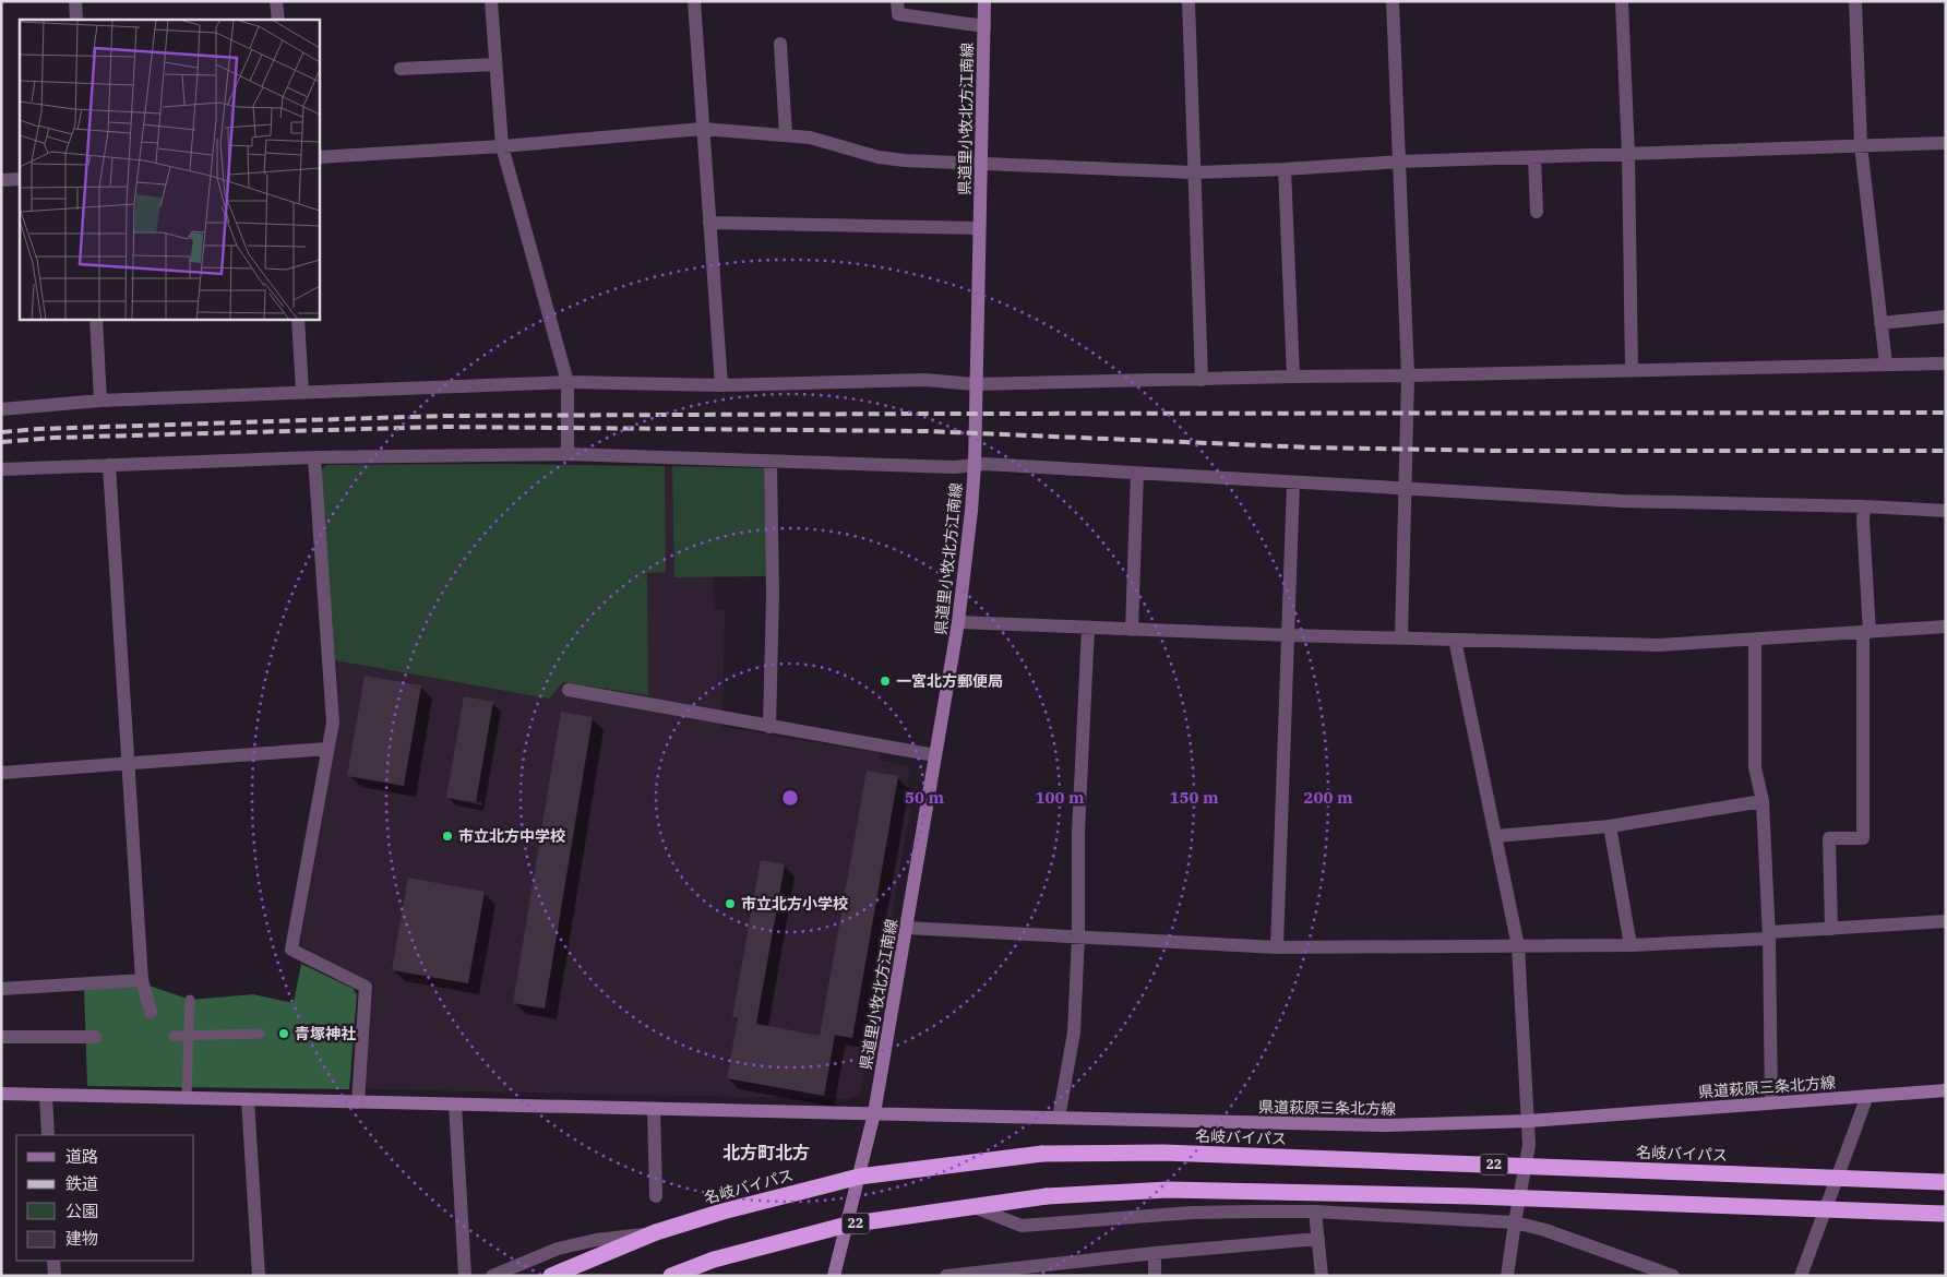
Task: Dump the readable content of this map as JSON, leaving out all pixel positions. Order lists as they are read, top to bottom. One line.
{"streets":{"highway":["名岐バイパス","22"],"main road":["県道里小牧北方江南線","県道萩原三条北方線"]},"crossings":[["県道里小牧北方江南線","県道萩原三条北方線"]],"districts":["北方町北方"],"places":["一宮北方郵便局","市立北方中学校","市立北方小学校","青塚神社"],"legend":["道路","鉄道","公園","建物"],"rings":["50 m","100 m","150 m","200 m"]}
